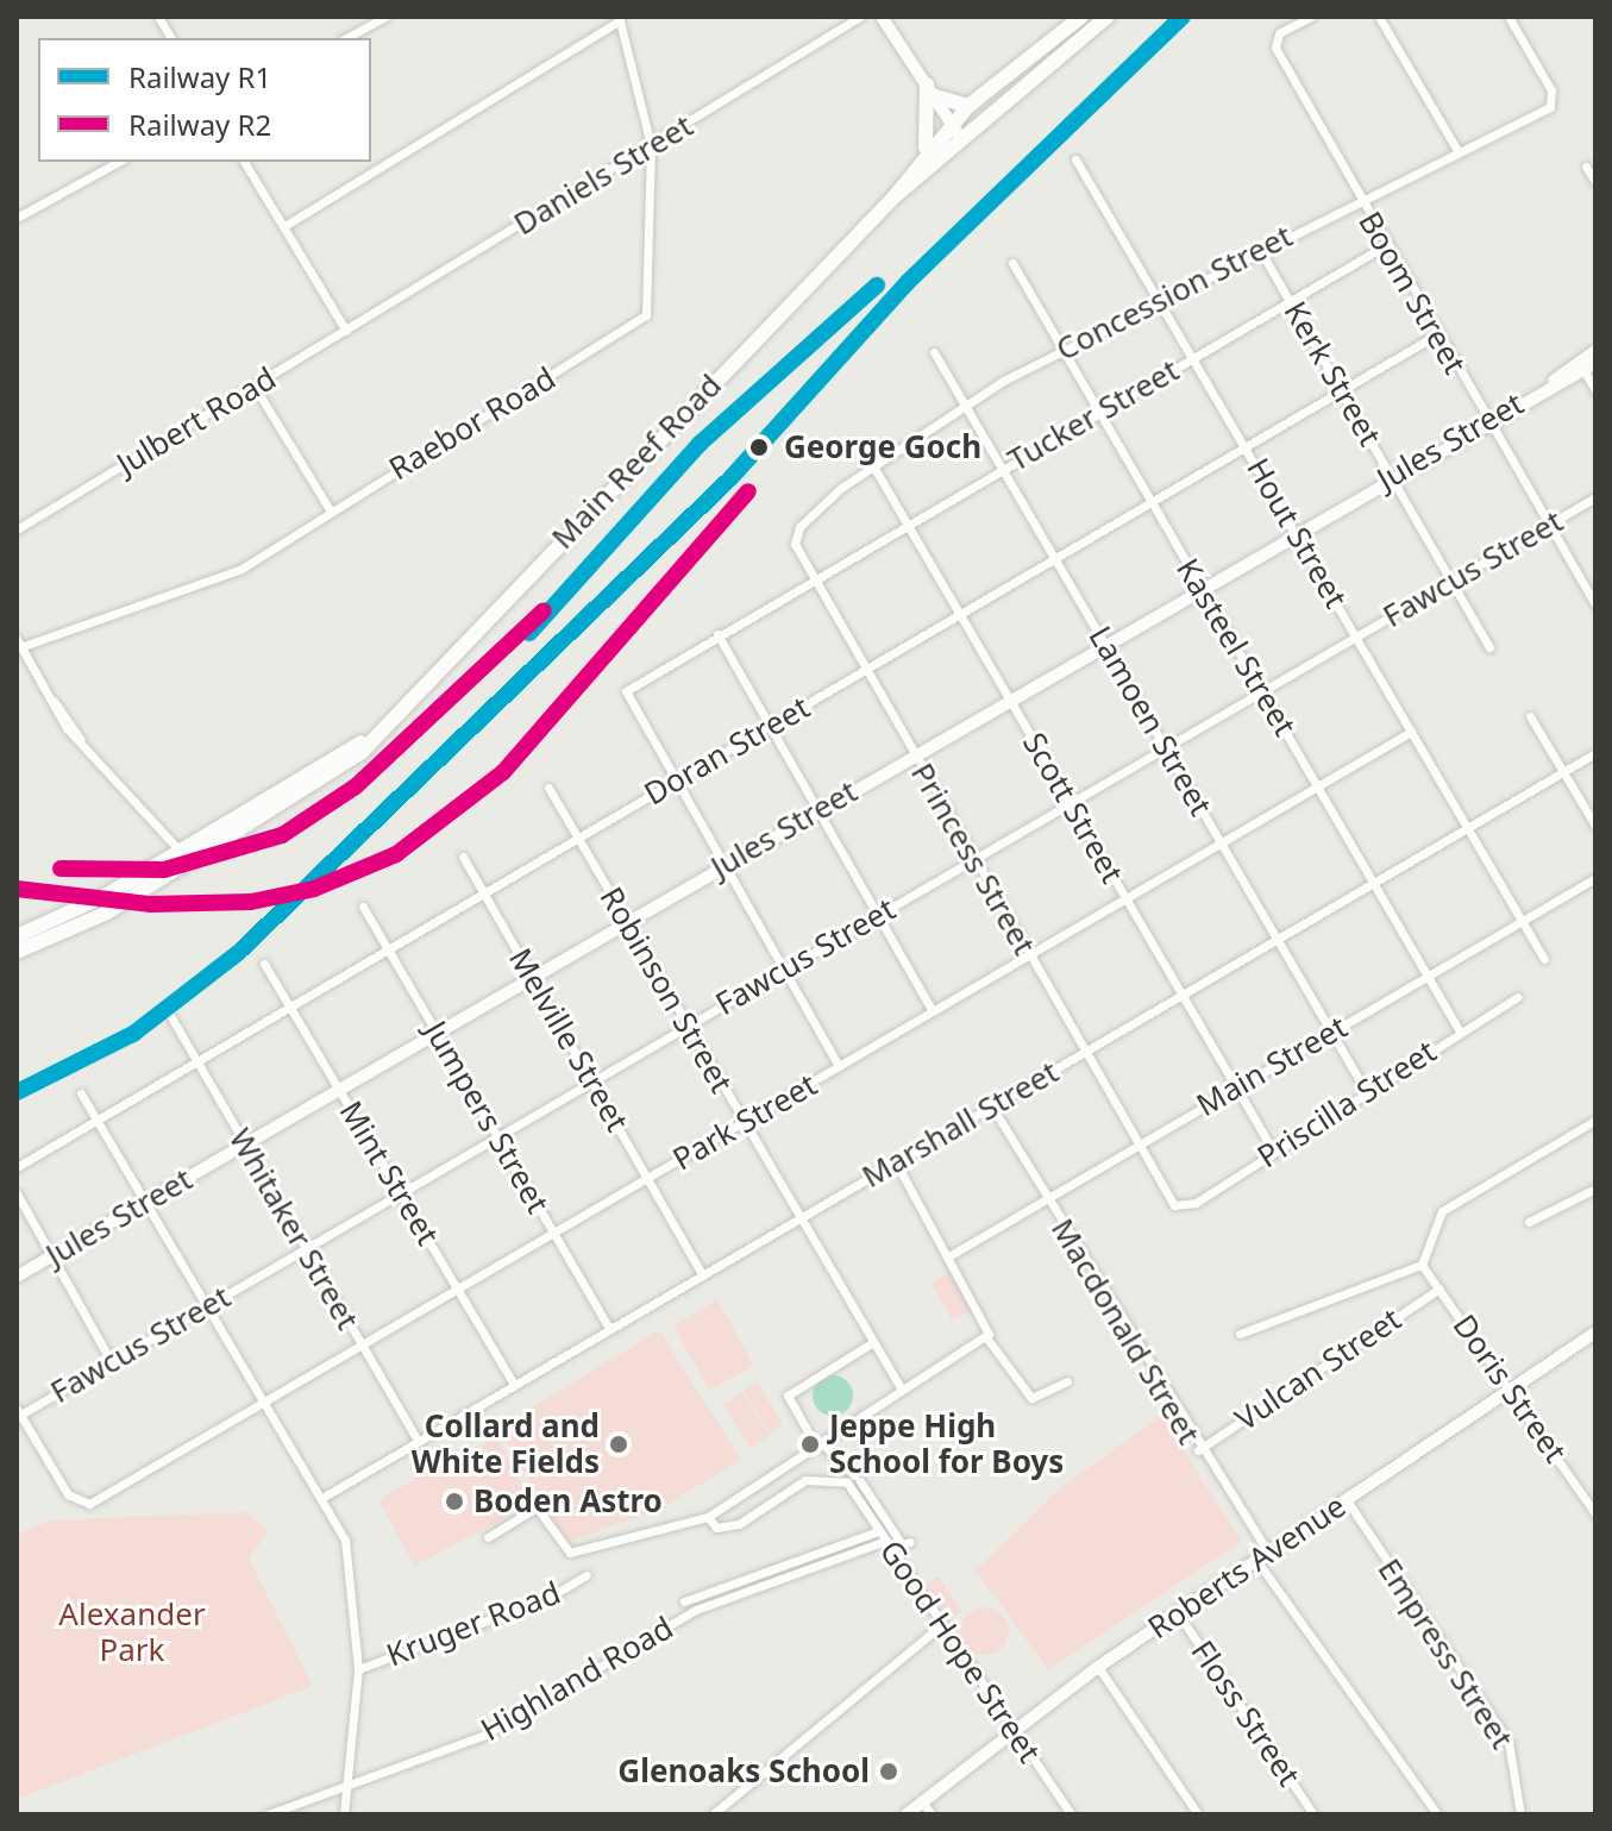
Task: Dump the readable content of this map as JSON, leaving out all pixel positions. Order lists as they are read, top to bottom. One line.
{"streets":{"main road":["Jules Street","Main Reef Road","Roberts Avenue"],"street":["Daniels Street","Concession Street","Boom Street","Kerk Street","Tucker Street","Julbert Road","Raebor Road","Hout Street","Fawcus Street","Kasteel Street","Lamoen Street","Doran Street","Scott Street","Princess Street","Robinson Street","Melville Street","Main Street","Priscilla Street","Jumpers Street","Park Street","Marshall Street","Mint Street","Whitaker Street","Macdonald Street","Vulcan Street","Doris Street","Kruger Road","Good Hope Street","Empress Street","Highland Road","Floss Street"]},"crossings":[["Daniels Street","Julbert Road"],["Daniels Street","Raebor Road"],["Concession Street","Boom Street"],["Concession Street","Kerk Street"],["Concession Street","Hout Street"],["Concession Street","Kasteel Street"],["Concession Street","Lamoen Street"],["Concession Street","Scott Street"],["Concession Street","Princess Street"],["Boom Street","Tucker Street"],["Boom Street","Jules Street"],["Boom Street","Fawcus Street"],["Boom Street","Doran Street"],["Kerk Street","Tucker Street"],["Kerk Street","Jules Street"],["Kerk Street","Fawcus Street"],["Kerk Street","Doran Street"],["Tucker Street","Hout Street"],["Tucker Street","Kasteel Street"],["Tucker Street","Lamoen Street"],["Tucker Street","Doran Street"],["Tucker Street","Scott Street"],["Tucker Street","Princess Street"],["Jules Street","Hout Street"],["Jules Street","Kasteel Street"],["Jules Street","Lamoen Street"],["Jules Street","Scott Street"],["Jules Street","Princess Street"],["Jules Street","Robinson Street"],["Jules Street","Melville Street"],["Jules Street","Jumpers Street"],["Jules Street","Mint Street"],["Jules Street","Whitaker Street"],["Hout Street","Fawcus Street"],["Hout Street","Doran Street"],["Hout Street","Main Street"],["Hout Street","Park Street"],["Hout Street","Marshall Street"],["Fawcus Street","Kasteel Street"],["Fawcus Street","Lamoen Street"],["Fawcus Street","Scott Street"],["Fawcus Street","Princess Street"],["Fawcus Street","Robinson Street"],["Fawcus Street","Melville Street"],["Fawcus Street","Jumpers Street"],["Fawcus Street","Park Street"],["Fawcus Street","Mint Street"],["Fawcus Street","Whitaker Street"],["Kasteel Street","Doran Street"],["Kasteel Street","Main Street"],["Kasteel Street","Priscilla Street"],["Kasteel Street","Park Street"],["Kasteel Street","Marshall Street"],["Lamoen Street","Doran Street"],["Lamoen Street","Main Street"],["Lamoen Street","Priscilla Street"],["Lamoen Street","Park Street"],["Lamoen Street","Marshall Street"],["Doran Street","Scott Street"],["Doran Street","Princess Street"],["Doran Street","Robinson Street"],["Doran Street","Melville Street"],["Doran Street","Jumpers Street"],["Doran Street","Mint Street"],["Doran Street","Whitaker Street"],["Scott Street","Main Street"],["Scott Street","Priscilla Street"],["Scott Street","Park Street"],["Scott Street","Marshall Street"],["Princess Street","Main Street"],["Princess Street","Priscilla Street"],["Princess Street","Park Street"],["Princess Street","Marshall Street"],["Robinson Street","Park Street"],["Robinson Street","Marshall Street"],["Melville Street","Park Street"],["Melville Street","Marshall Street"],["Main Street","Macdonald Street"],["Jumpers Street","Park Street"],["Jumpers Street","Marshall Street"],["Park Street","Mint Street"],["Park Street","Whitaker Street"],["Marshall Street","Mint Street"],["Marshall Street","Whitaker Street"],["Marshall Street","Macdonald Street"],["Macdonald Street","Vulcan Street"],["Macdonald Street","Roberts Avenue"],["Vulcan Street","Doris Street"],["Doris Street","Roberts Avenue"],["Roberts Avenue","Good Hope Street"],["Roberts Avenue","Empress Street"],["Roberts Avenue","Floss Street"],["Good Hope Street","Highland Road"]],"parks":["Alexander Park"],"places":["George Goch","Collard and White Fields","Jeppe High School for Boys","Boden Astro","Glenoaks School"],"lines":["rail line R1","rail line R2"],"legend":["Railway R1","Railway R2"]}
